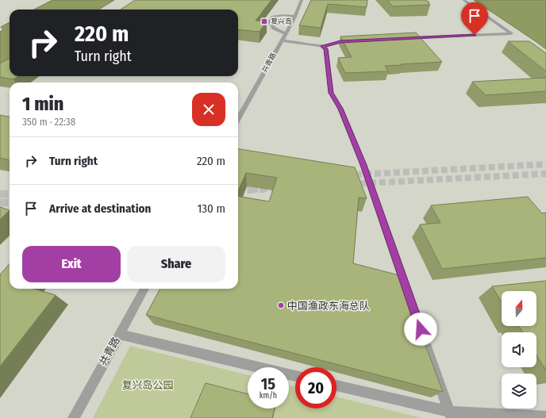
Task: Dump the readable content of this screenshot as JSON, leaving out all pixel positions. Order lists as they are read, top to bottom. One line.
{"streets":{"street":["共青路"]},"parks":["复兴岛公园"],"places":{"transit":["复兴岛"],"other":["中国渔政东海总队"]},"north":"top","page":{"turn":["220 m","Turn right"],"heading":["1 min","350 m · 22:38"],"list":[{"name":"Turn right","value":"220 m"},{"name":"Arrive at destination","value":"130 m"}],"buttons":["Exit","Share"],"speed":"15 km/h","limit":"20"}}
